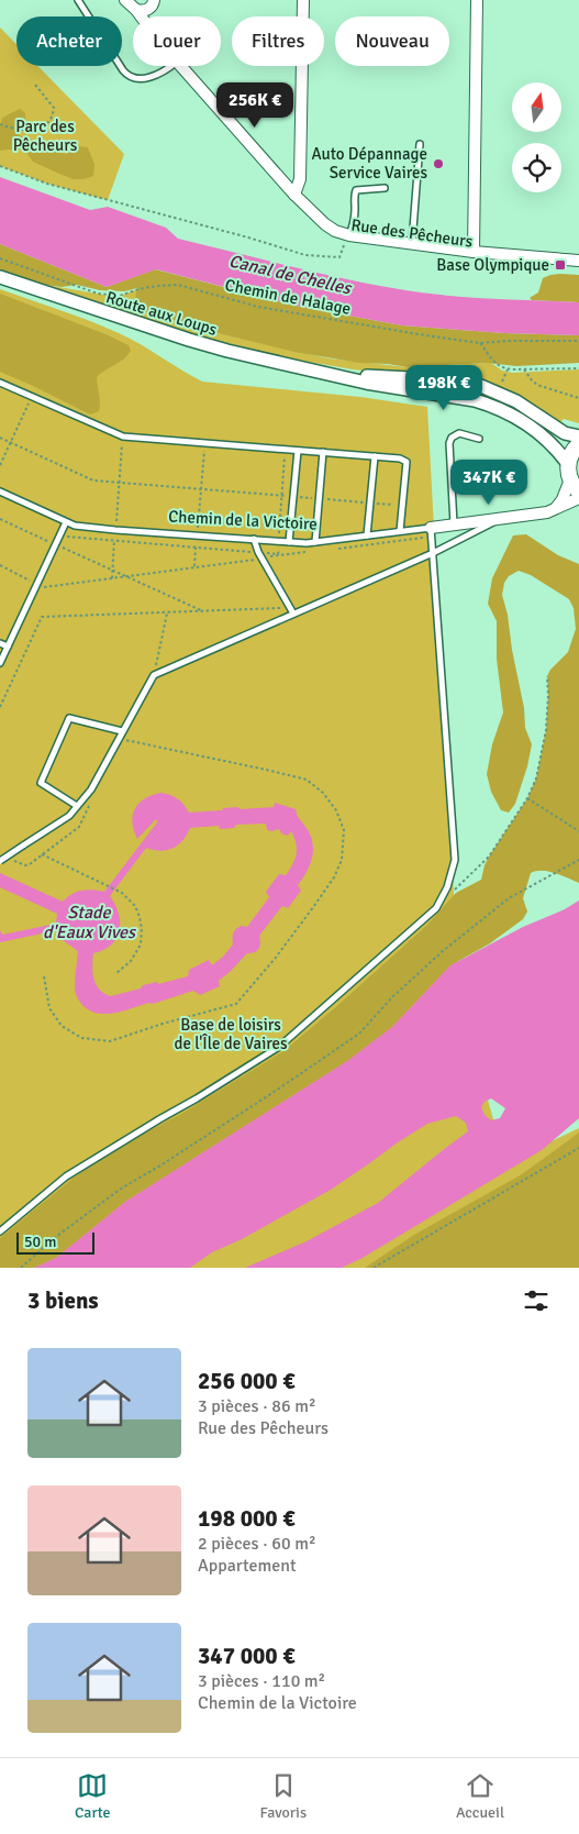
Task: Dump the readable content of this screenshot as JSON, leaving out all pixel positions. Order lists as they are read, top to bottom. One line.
{"streets":{"street":["Rue des Pêcheurs","Route aux Loups","Chemin de la Victoire"],"path":["Chemin de Halage"]},"water":["Canal de Chelles","Stade d'Eaux Vives"],"parks":["Parc des Pêcheurs","Base de loisirs de l'Île de Vaires"],"places":{"other":["Auto Dépannage Service Vaires"],"transit":["Base Olympique"]},"scale_bar":"50 m","north":"top","page":{"chip":["Acheter","Louer","Filtres","Nouveau"],"price":["256K €","198K €","347K €"],"scale":"50 m","heading":"3 biens","list":[{"name":"256 000 €","note":"3 pièces · 86 m² · Rue des Pêcheurs"},{"name":"198 000 €","note":"2 pièces · 60 m² · Appartement"},{"name":"347 000 €","note":"3 pièces · 110 m² · Chemin de la Victoire"}],"tabs":["Carte","Favoris","Accueil"]}}
